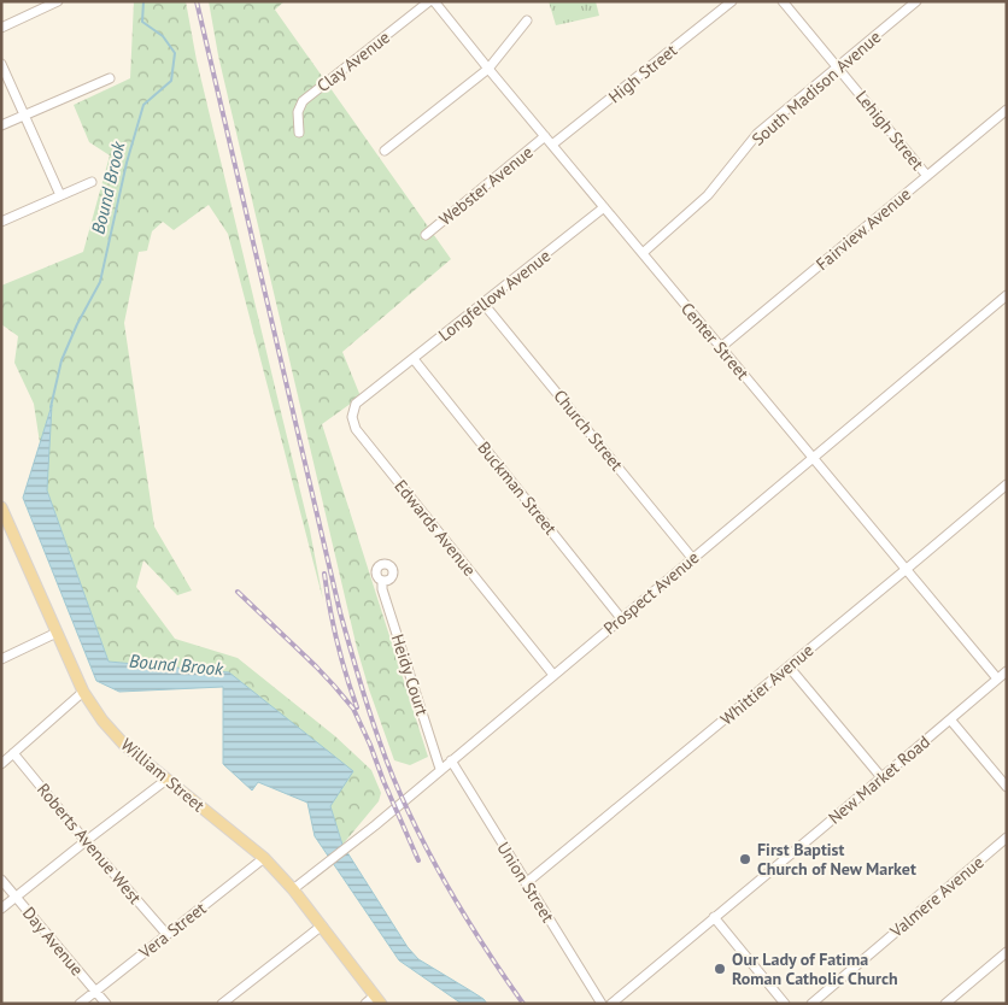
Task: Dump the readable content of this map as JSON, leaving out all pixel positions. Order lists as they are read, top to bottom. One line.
{"streets":{"main road":["William Street"],"street":["Clay Avenue","High Street","South Madison Avenue","Lehigh Street","Webster Avenue","Fairview Avenue","Longfellow Avenue","Center Street","Church Street","Buckman Street","Edwards Avenue","Prospect Avenue","Heidy Court","Whittier Avenue","New Market Road","Roberts Avenue West","Union Street","Valmere Avenue","Vera Street","Day Avenue"]},"crossings":[["Clay Avenue","Center Street"],["High Street","Center Street"],["South Madison Avenue","Lehigh Street"],["South Madison Avenue","Center Street"],["Lehigh Street","Fairview Avenue"],["Webster Avenue","Center Street"],["Fairview Avenue","Center Street"],["Longfellow Avenue","Center Street"],["Longfellow Avenue","Church Street"],["Longfellow Avenue","Buckman Street"],["Longfellow Avenue","Edwards Avenue"],["Center Street","Prospect Avenue"],["Center Street","Whittier Avenue"],["Center Street","New Market Road"],["Church Street","Prospect Avenue"],["Buckman Street","Prospect Avenue"],["Edwards Avenue","Prospect Avenue"],["Prospect Avenue","Heidy Court"],["Prospect Avenue","William Street"],["Prospect Avenue","Union Street"],["Whittier Avenue","Union Street"],["William Street","Vera Street"],["Roberts Avenue West","Vera Street"],["Vera Street","Day Avenue"]],"water":["Bound Brook"],"places":["First Baptist Church of New Market","Our Lady of Fatima Roman Catholic Church"]}
